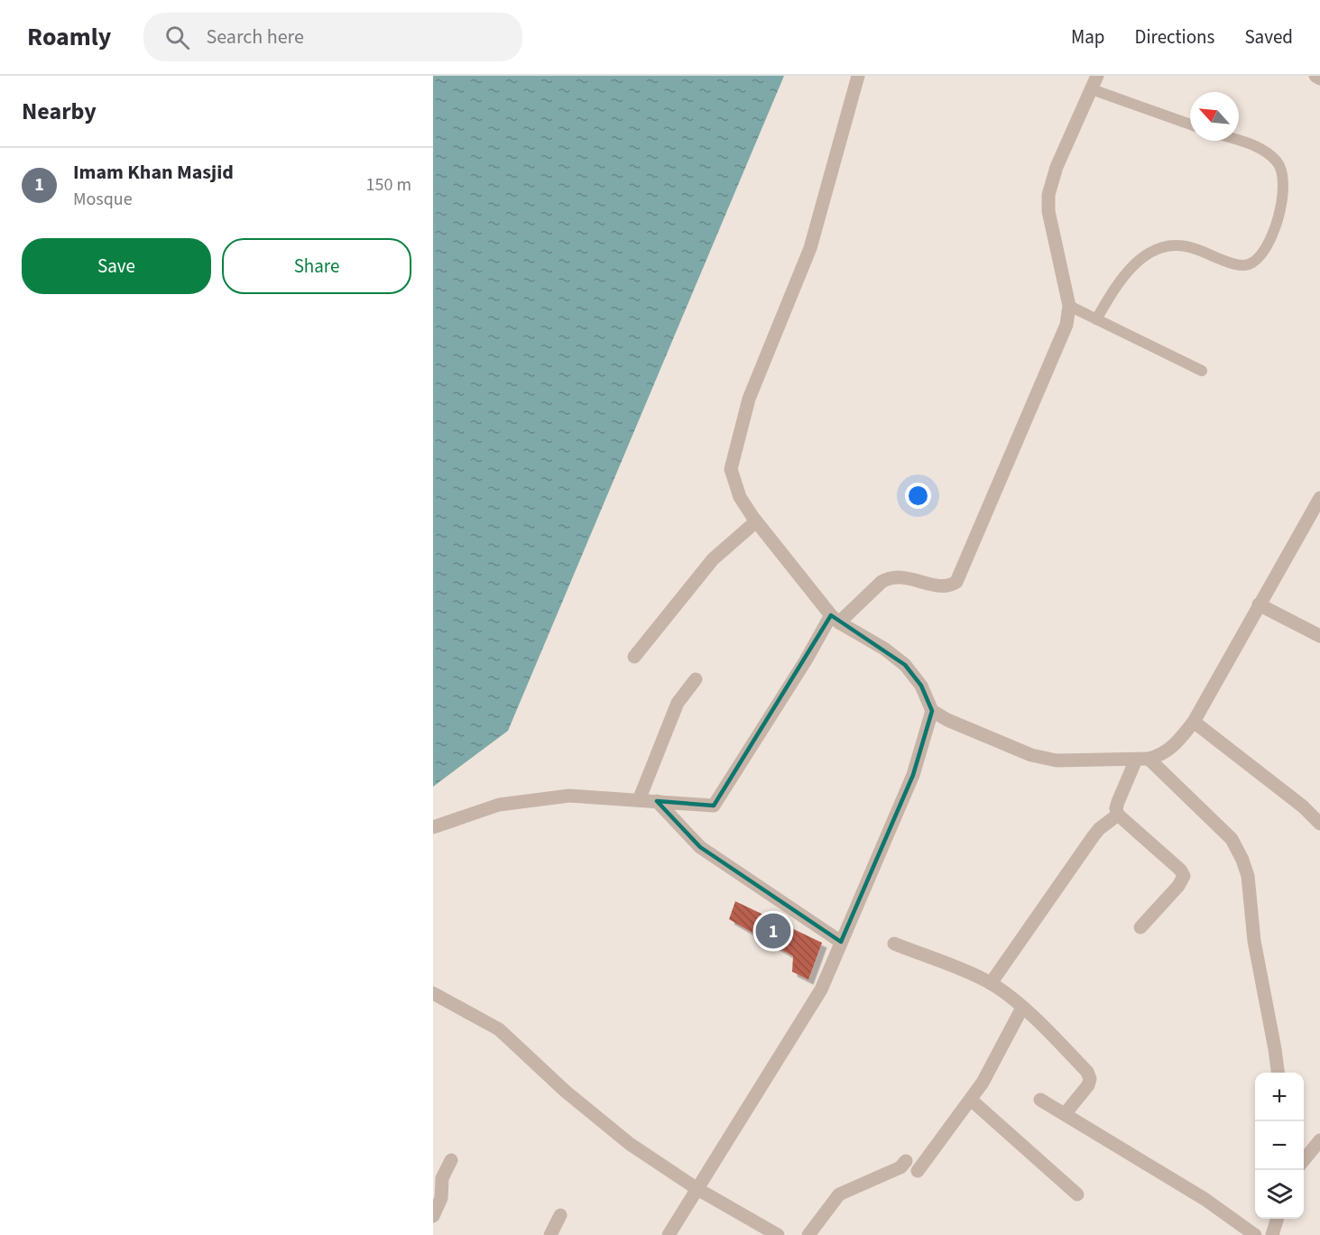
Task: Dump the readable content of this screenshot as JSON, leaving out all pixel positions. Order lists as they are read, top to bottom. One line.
{"north":"top left","page":{"header":"Roamly","search":"Search here","nav":["Map","Directions","Saved"],"heading":"Nearby","list":[{"mark":"1","name":"Imam Khan Masjid","note":"Mosque","value":"150 m"}],"buttons":["Save","Share"],"pins":"1","map_buttons":["+","−"]}}
